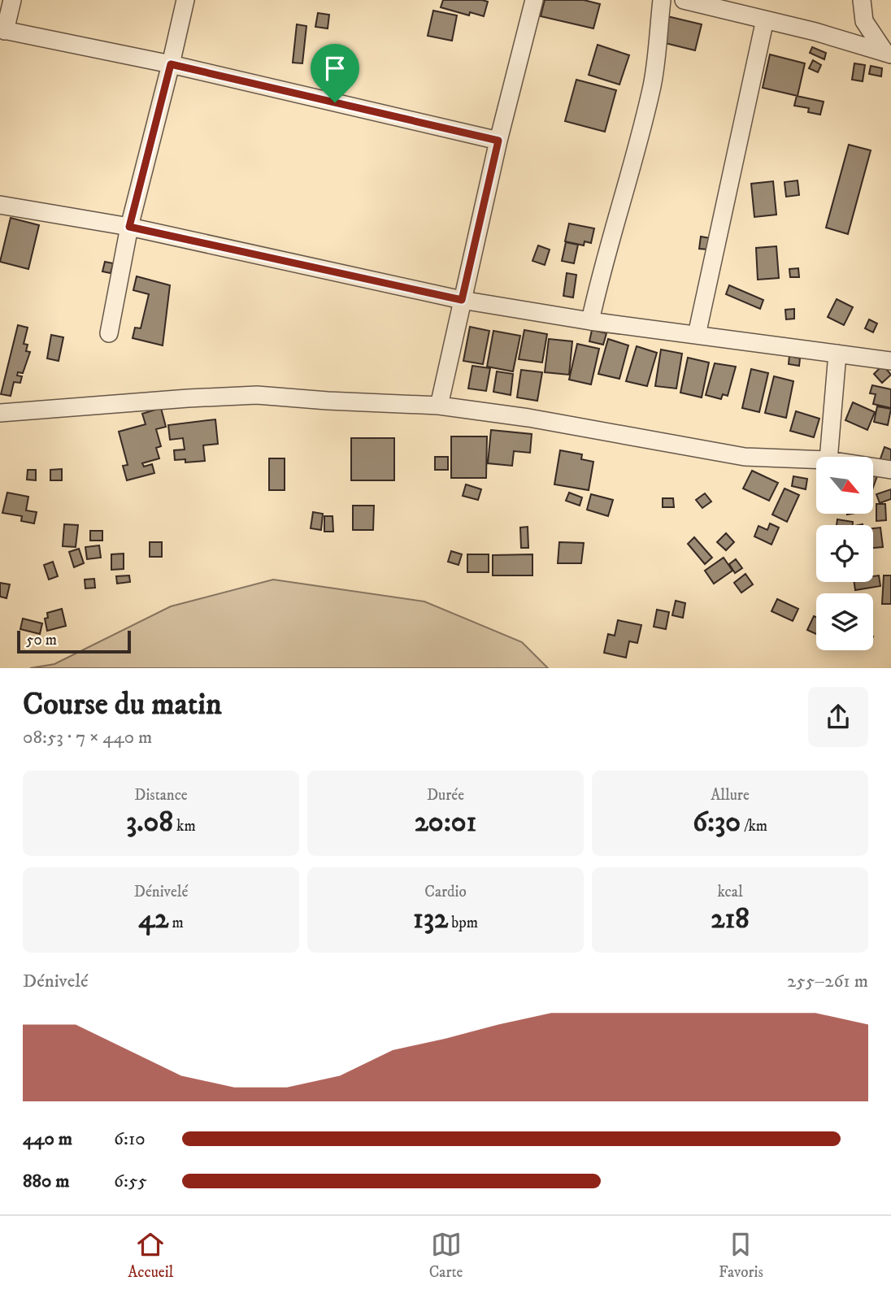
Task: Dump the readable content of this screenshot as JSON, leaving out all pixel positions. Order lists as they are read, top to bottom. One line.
{"scale_bar":"50 m","north":"bottom right","page":{"scale":"50 m","heading":["Course du matin","08:53 · 7 × 440 m"],"stats":[["Distance","3.08 km"],["Durée","20:01"],["Allure","6:30 /km"],["Dénivelé","42 m"],["Cardio","132 bpm"],["kcal","218"]],"chart":["Dénivelé","255–261 m"],"list":[{"name":"440 m","note":"6:10"},{"name":"880 m","note":"6:55"}],"tabs":["Accueil","Carte","Favoris"]}}
